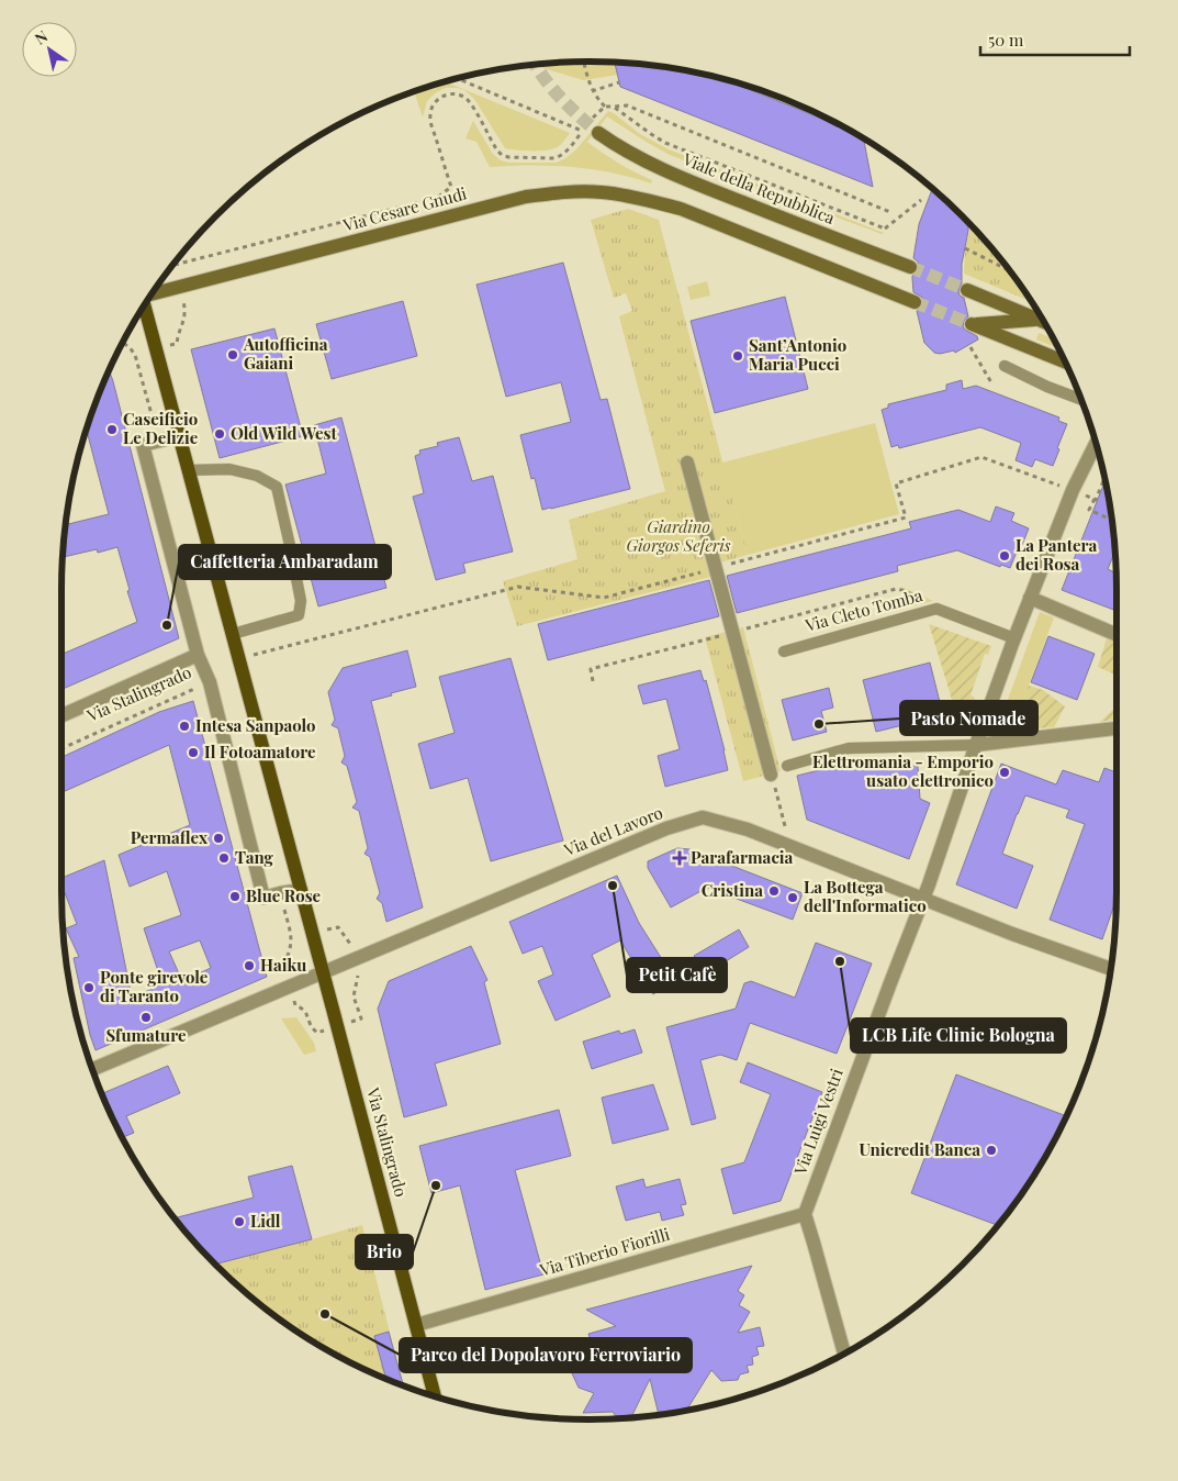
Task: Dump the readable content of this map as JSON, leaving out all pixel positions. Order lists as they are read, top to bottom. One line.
{"streets":{"main road":["Viale della Repubblica","Via Cesare Gnudi","Via Stalingrado"],"street":["Via del Lavoro","Via Luigi Vestri","Via Tiberio Fiorilli"],"lane":["Via Cleto Tomba"]},"crossings":[["Via Stalingrado","Via del Lavoro"],["Via Stalingrado","Via Tiberio Fiorilli"],["Via del Lavoro","Via Luigi Vestri"],["Via Luigi Vestri","Via Tiberio Fiorilli"]],"parks":["Giardino Giorgos Seferis"],"places":{"other":["Autofficina Gaiani","Sant’Antonio Maria Pucci","Caseificio Le Delizie","Old Wild West","La Pantera dei Rosa","Caffetteria Ambaradam","Pasto Nomade","Intesa Sanpaolo","Il Fotoamatore","Elettromania - Emporio usato elettronico","Permaflex","Tang","Petit Cafè","Cristina","Blue Rose","La Bottega dell'Informatico","LCB Life Clinic Bologna","Haiku","Ponte girevole di Taranto","Sfumature","Unicredit Banca","Brio","Lidl","Parco del Dopolavoro Ferroviario"],"health":["Parafarmacia"]},"scale_bar":"50 m","north":"top left"}
